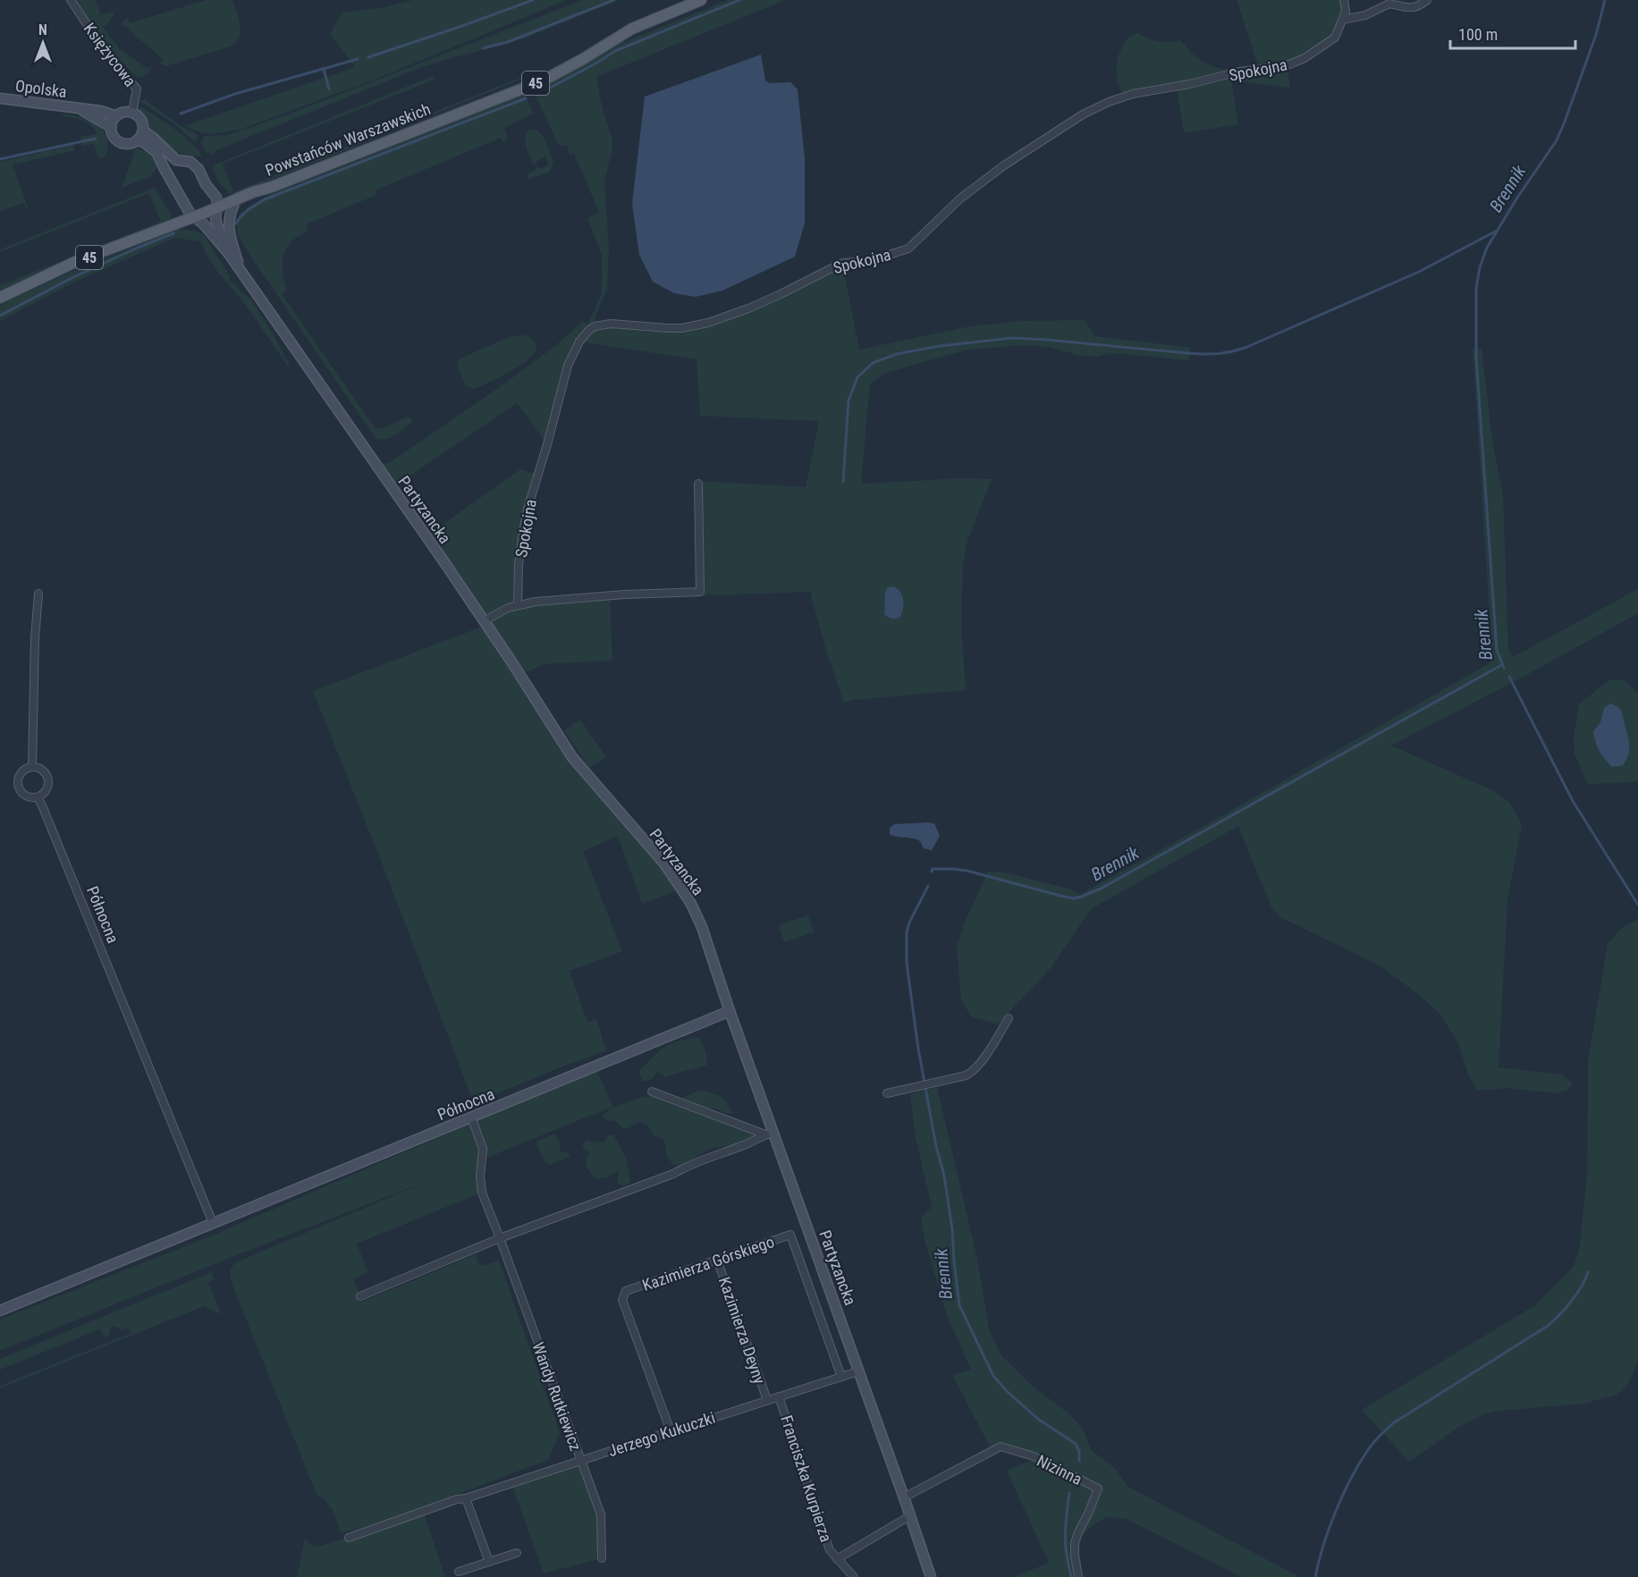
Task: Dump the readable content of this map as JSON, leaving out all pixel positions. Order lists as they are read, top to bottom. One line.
{"streets":{"main road":["45","Opolska","Powstańców Warszawskich","Partyzancka","Północna"],"street":["Księżycowa","Spokojna","Kazimierza Górskiego","Kazimierza Deyny","Wandy Rutkiewicz","Jerzego Kukuczki","Nizinna","Franciszka Kurpierza"]},"crossings":[["Księżycowa","Opolska"],["Księżycowa","Partyzancka"],["Opolska","Partyzancka"],["Powstańców Warszawskich","Partyzancka"],["Partyzancka","Północna"],["Partyzancka","Jerzego Kukuczki"],["Partyzancka","Nizinna"],["Partyzancka","Franciszka Kurpierza"],["Północna","Wandy Rutkiewicz"],["Kazimierza Górskiego","Kazimierza Deyny"],["Kazimierza Górskiego","Jerzego Kukuczki"],["Kazimierza Deyny","Jerzego Kukuczki"],["Wandy Rutkiewicz","Jerzego Kukuczki"],["Jerzego Kukuczki","Franciszka Kurpierza"]],"water":["Brennik"],"scale_bar":"100 m","north":"top"}
